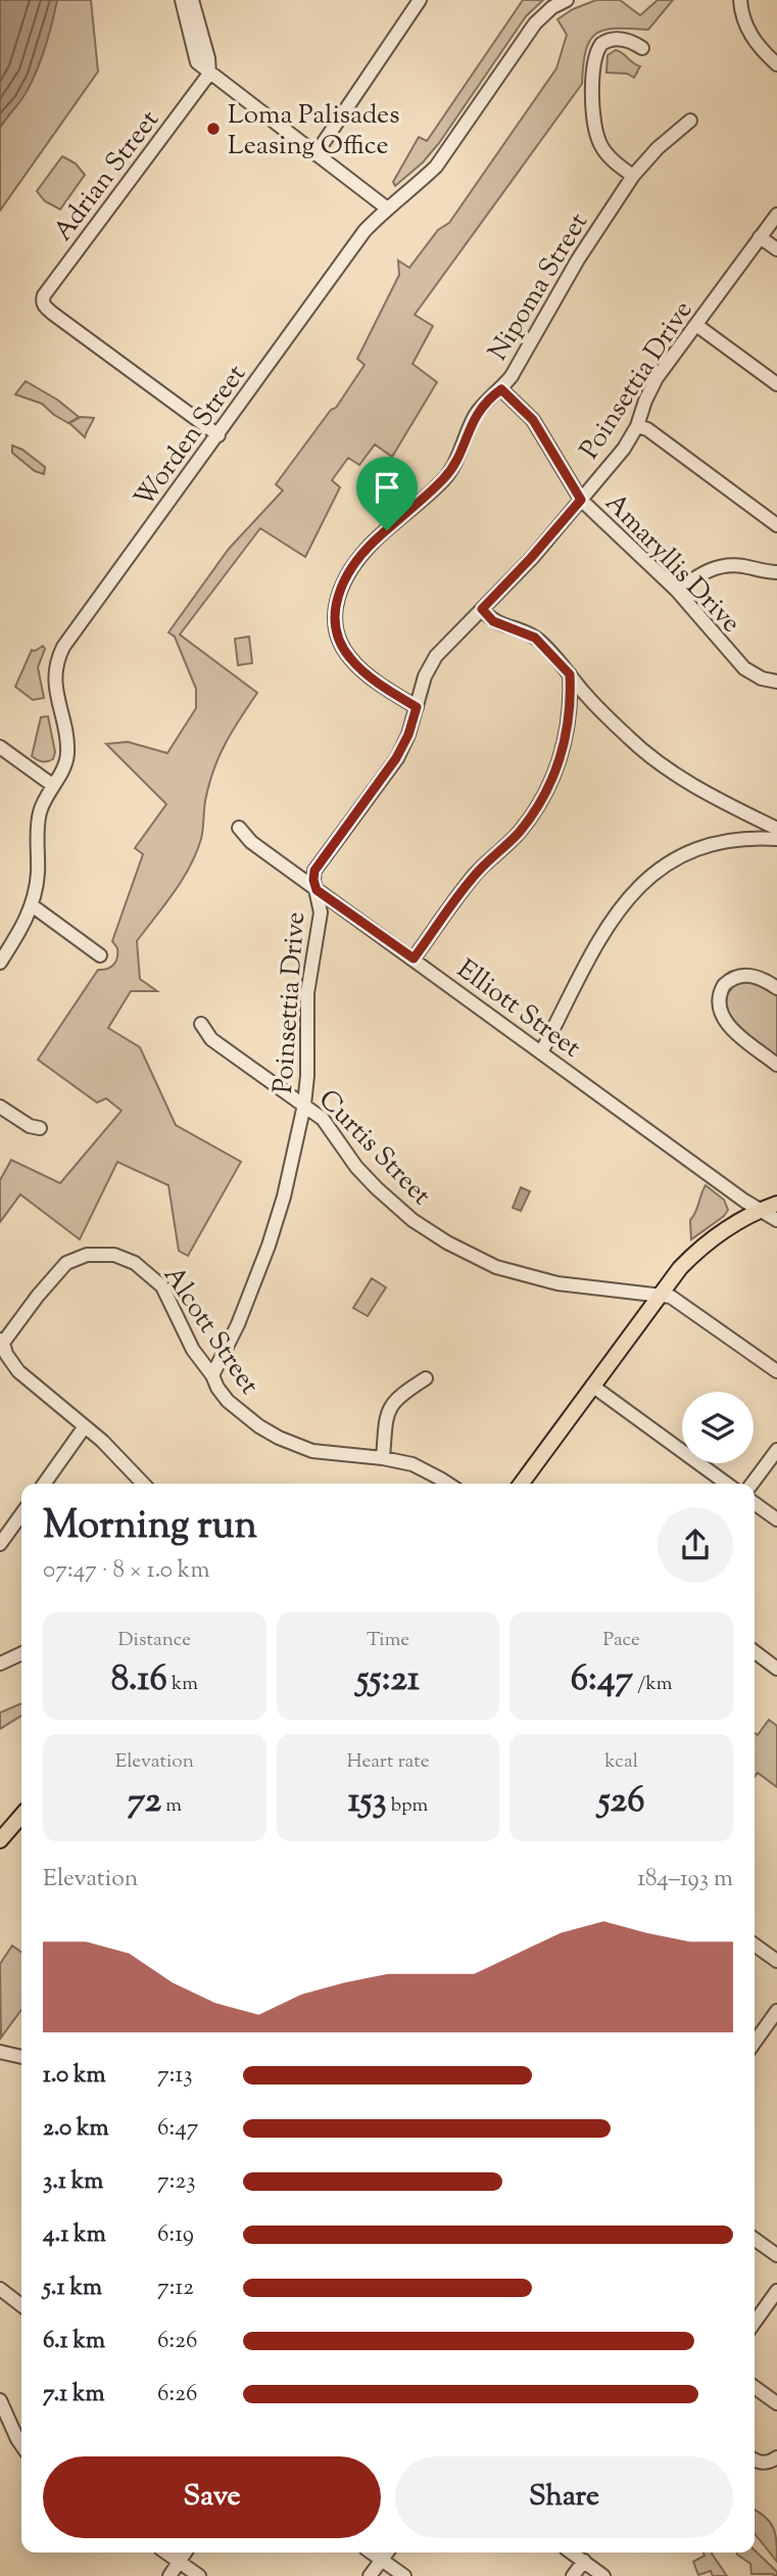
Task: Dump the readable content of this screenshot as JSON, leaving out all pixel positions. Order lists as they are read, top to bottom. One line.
{"streets":{"street":["Adrian Street","Nipoma Street","Poinsettia Drive","Worden Street","Amaryllis Drive","Elliott Street","Curtis Street","Alcott Street"]},"crossings":[["Adrian Street","Worden Street"],["Nipoma Street","Poinsettia Drive"],["Nipoma Street","Amaryllis Drive"],["Poinsettia Drive","Amaryllis Drive"],["Poinsettia Drive","Elliott Street"],["Poinsettia Drive","Curtis Street"],["Poinsettia Drive","Alcott Street"]],"places":["Loma Palisades Leasing Office"],"page":{"heading":["Morning run","07:47 · 8 × 1.0 km"],"stats":[["Distance","8.16 km"],["Time","55:21"],["Pace","6:47 /km"],["Elevation","72 m"],["Heart rate","153 bpm"],["kcal","526"]],"chart":["Elevation","184–193 m"],"list":[{"name":"1.0 km","note":"7:13"},{"name":"2.0 km","note":"6:47"},{"name":"3.1 km","note":"7:23"},{"name":"4.1 km","note":"6:19"},{"name":"5.1 km","note":"7:12"},{"name":"6.1 km","note":"6:26"},{"name":"7.1 km","note":"6:26"}],"buttons":["Save","Share"]}}
